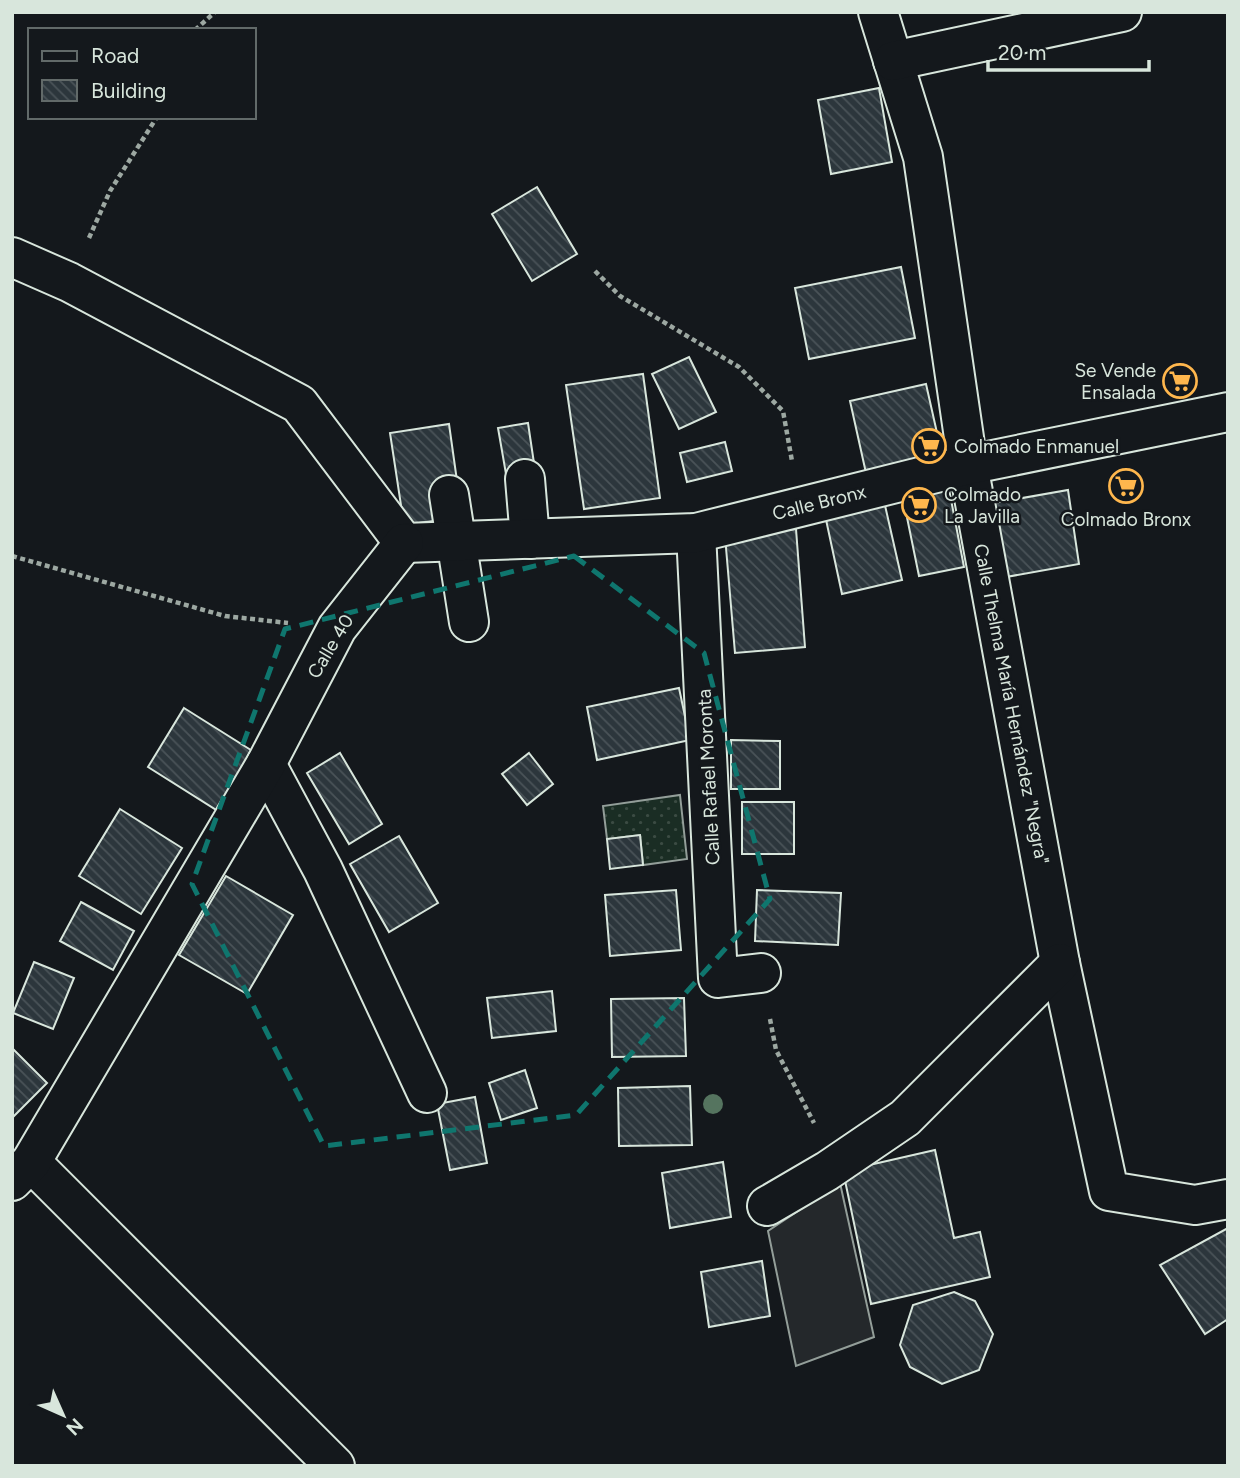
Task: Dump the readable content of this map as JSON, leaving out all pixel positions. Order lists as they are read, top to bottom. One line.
{"streets":{"street":["Calle Bronx","Calle 40","Calle Thelma María Hernández \"Negra\"","Calle Rafael Moronta"]},"crossings":[["Calle Bronx","Calle 40"],["Calle Bronx","Calle Thelma María Hernández \"Negra\""],["Calle Bronx","Calle Rafael Moronta"]],"places":{"supermarket":["Se Vende Ensalada","Colmado Enmanuel","Colmado Bronx","Colmado La Javilla"]},"legend":["Road","Building"],"scale_bar":"20 m","north":"bottom right"}
